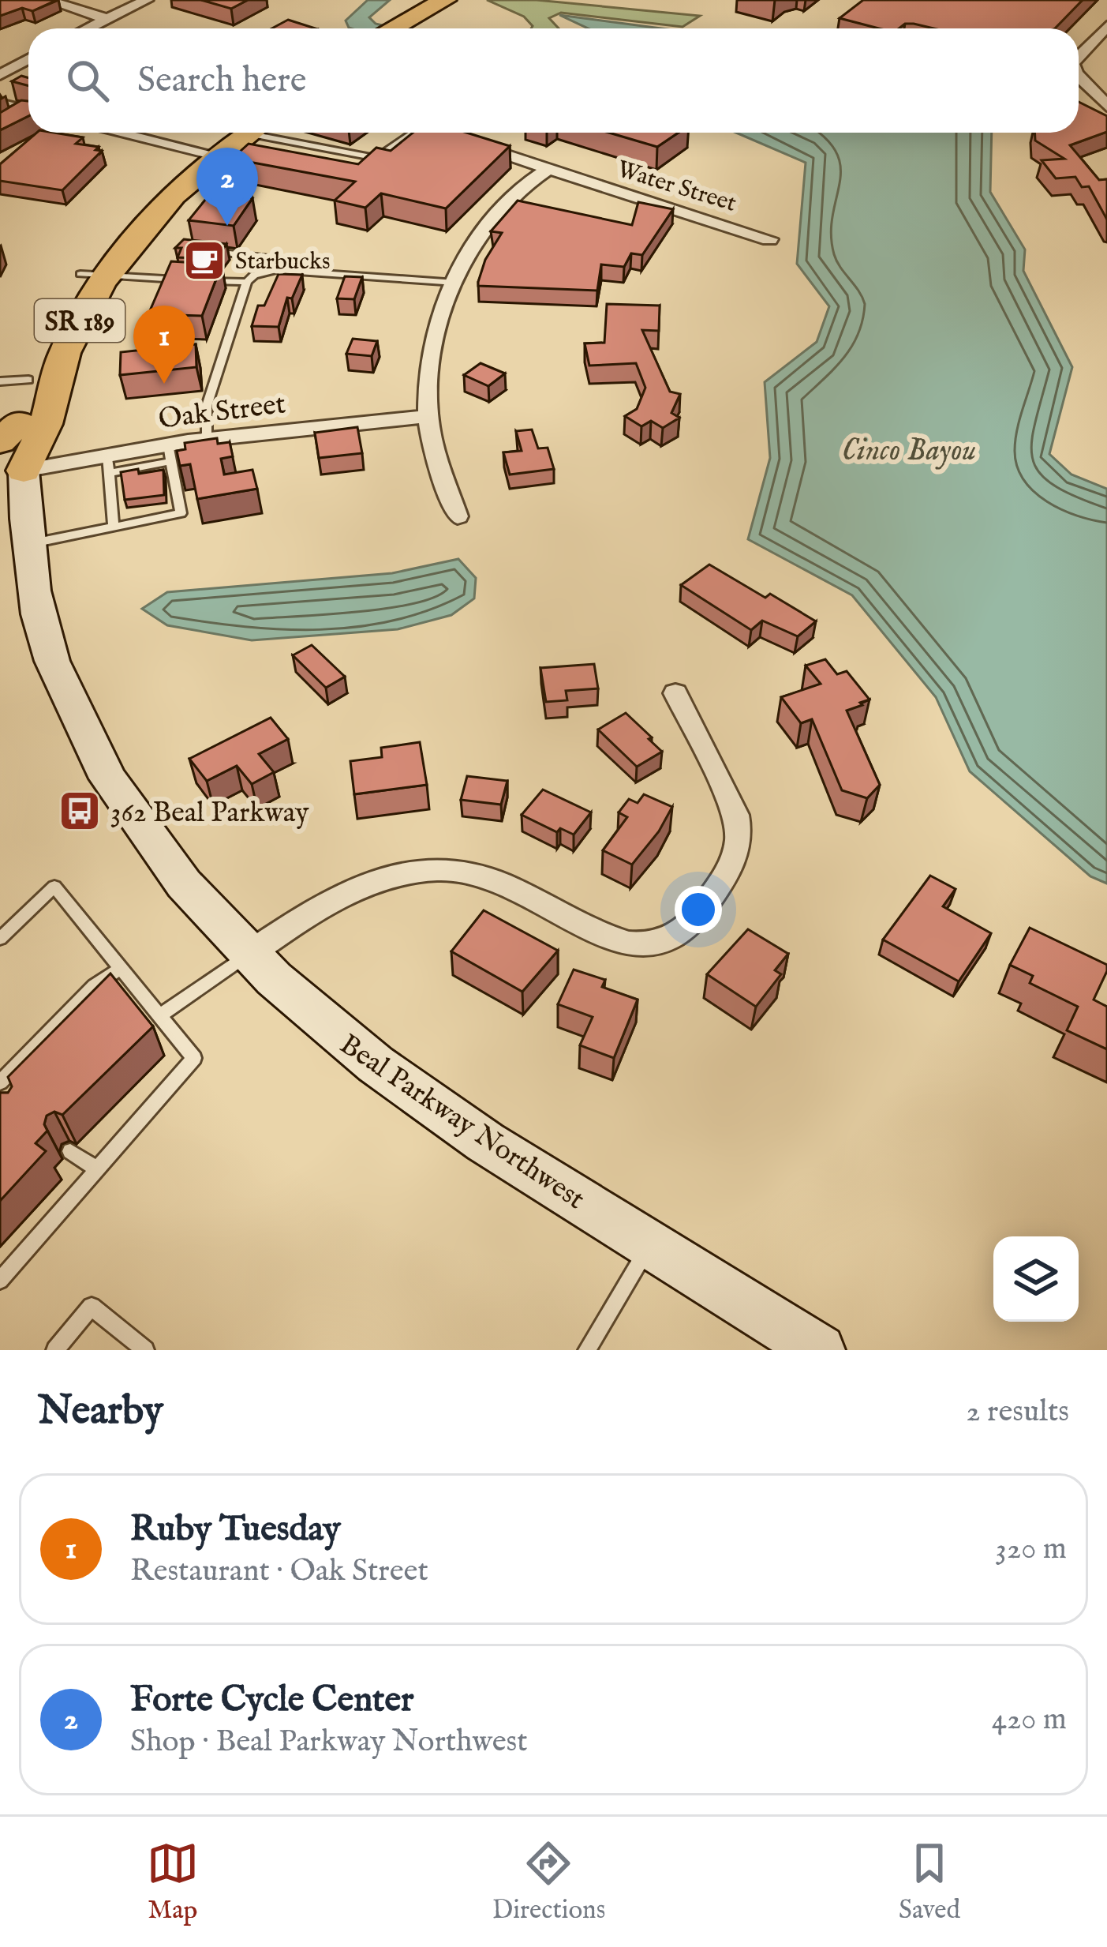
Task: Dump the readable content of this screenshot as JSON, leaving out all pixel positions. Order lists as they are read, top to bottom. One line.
{"streets":{"main road":["SR 189","Beal Parkway Northwest"],"street":["Water Street","Oak Street"]},"crossings":[["Oak Street","Beal Parkway Northwest"]],"water":["Cinco Bayou"],"places":{"cafe":["Starbucks"],"bus stop":["362 Beal Parkway"]},"page":{"search":"Search here","pins":["2","1"],"heading":["Nearby","2 results"],"list":[{"mark":"1","name":"Ruby Tuesday","note":"Restaurant · Oak Street","value":"320 m"},{"mark":"2","name":"Forte Cycle Center","note":"Shop · Beal Parkway Northwest","value":"420 m"}],"nav":["Map","Directions","Saved"]}}
